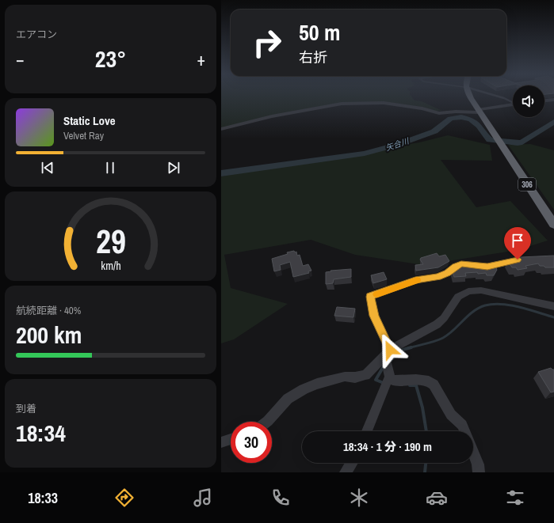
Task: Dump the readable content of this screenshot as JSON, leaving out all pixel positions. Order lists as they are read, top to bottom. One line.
{"streets":{"highway":["306"]},"water":["矢合川"],"page":{"tile":["エアコン",["航続距離 · 40%","200 km"],["到着","18:34"]],"turn":["50 m","右折"],"heat":["−","23°","+"],"song":["Static Love","Velvet Ray"],"limit":"30","trip":"18:34 · 1 分 · 190 m","tabs":"18:33","gauge":["29","km/h"]}}
